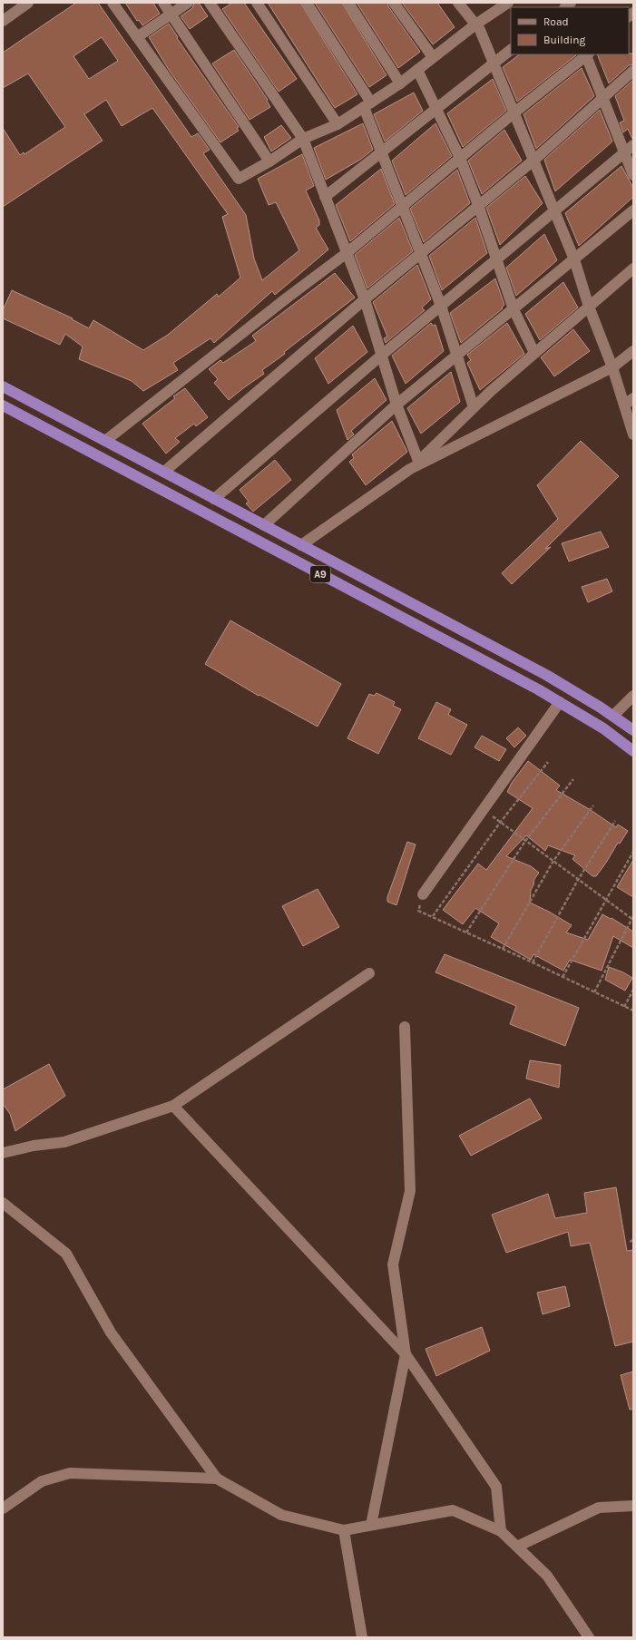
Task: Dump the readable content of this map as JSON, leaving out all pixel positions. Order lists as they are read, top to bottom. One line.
{"streets":{"highway":["A9"]},"legend":["Road","Building"]}
